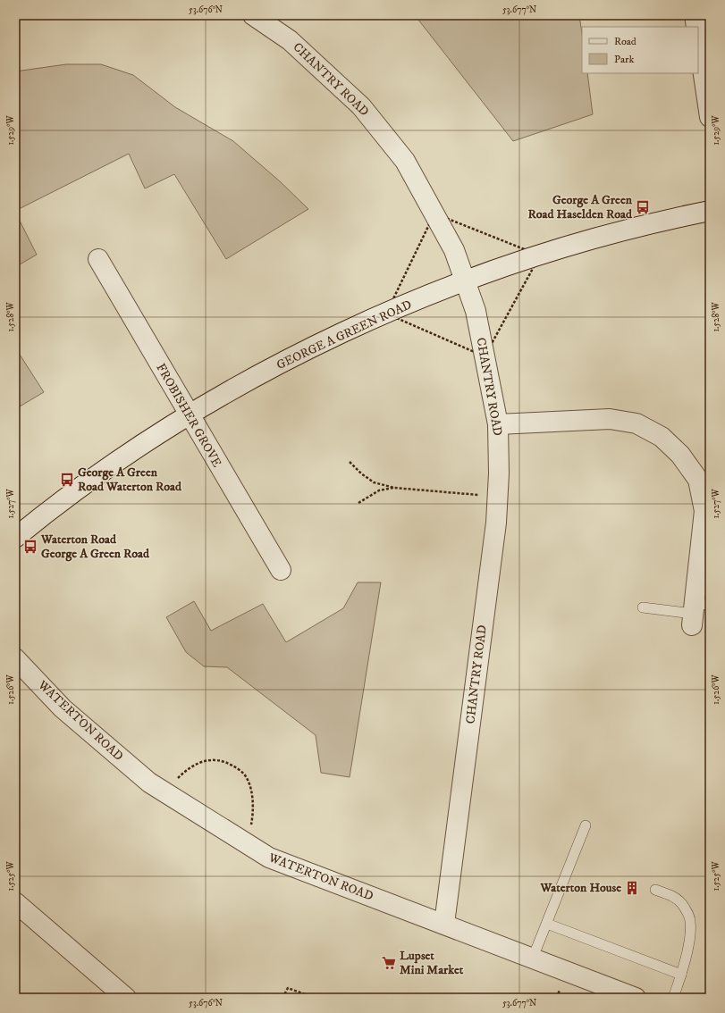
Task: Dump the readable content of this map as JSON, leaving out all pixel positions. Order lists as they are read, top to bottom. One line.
{"streets":{"street":["CHANTRY ROAD","GEORGE A GREEN ROAD","FROBISHER GROVE","WATERTON ROAD"]},"crossings":[["CHANTRY ROAD","GEORGE A GREEN ROAD"],["CHANTRY ROAD","WATERTON ROAD"],["GEORGE A GREEN ROAD","FROBISHER GROVE"]],"places":{"bus stop":["George A Green Road Haselden Road","George A Green Road Waterton Road","Waterton Road George A Green Road"],"building":["Waterton House"],"supermarket":["Lupset Mini Market"]},"legend":["Road","Park"],"coordinates":["53.676°N","53.677°N","1.529°W","1.528°W","1.527°W","1.526°W","1.525°W"]}
